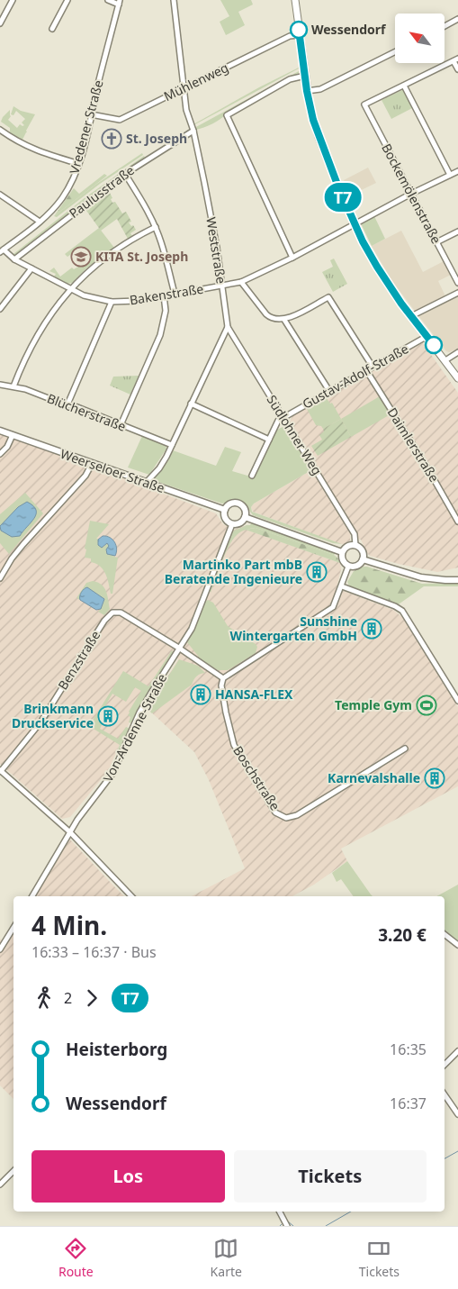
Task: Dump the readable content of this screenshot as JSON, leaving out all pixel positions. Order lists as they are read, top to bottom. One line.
{"streets":{"street":["Mühlenweg","Vredener Straße","Paulusstraße","Bockemölenstraße","Weststraße","Bakenstraße","Gustav-Adolf-Straße","Blücherstraße","Südlohner Weg","Daimlerstraße","Weerseloer Straße","Benzstraße","Von-Ardenne-Straße","Boschstraße"]},"crossings":[["Mühlenweg","Vredener Straße"],["Mühlenweg","Weststraße"],["Vredener Straße","Bakenstraße"],["Paulusstraße","Weststraße"],["Paulusstraße","Bakenstraße"],["Bockemölenstraße","Bakenstraße"],["Weststraße","Bakenstraße"],["Weststraße","Südlohner Weg"],["Gustav-Adolf-Straße","Südlohner Weg"],["Gustav-Adolf-Straße","Daimlerstraße"],["Weerseloer Straße","Von-Ardenne-Straße"],["Benzstraße","Von-Ardenne-Straße"]],"places":{"other":["Wessendorf"],"church":["St. Joseph"],"school or university":["KITA St. Joseph"],"building":["Martinko Part mbB Beratende Ingenieure","Sunshine Wintergarten GmbH","HANSA-FLEX","Brinkmann Druckservice","Karnevalshalle"],"sports":["Temple Gym"]},"lines":["bus line T7"],"north":"top left","page":{"on_map":"T7","heading":["4 Min.","16:33 – 16:37 · Bus","3.20 €"],"legs":["2","T7"],"list":[{"name":"Heisterborg","value":"16:35"},{"name":"Wessendorf","value":"16:37"}],"buttons":["Los","Tickets"],"tabs":["Route","Karte","Tickets"]}}
